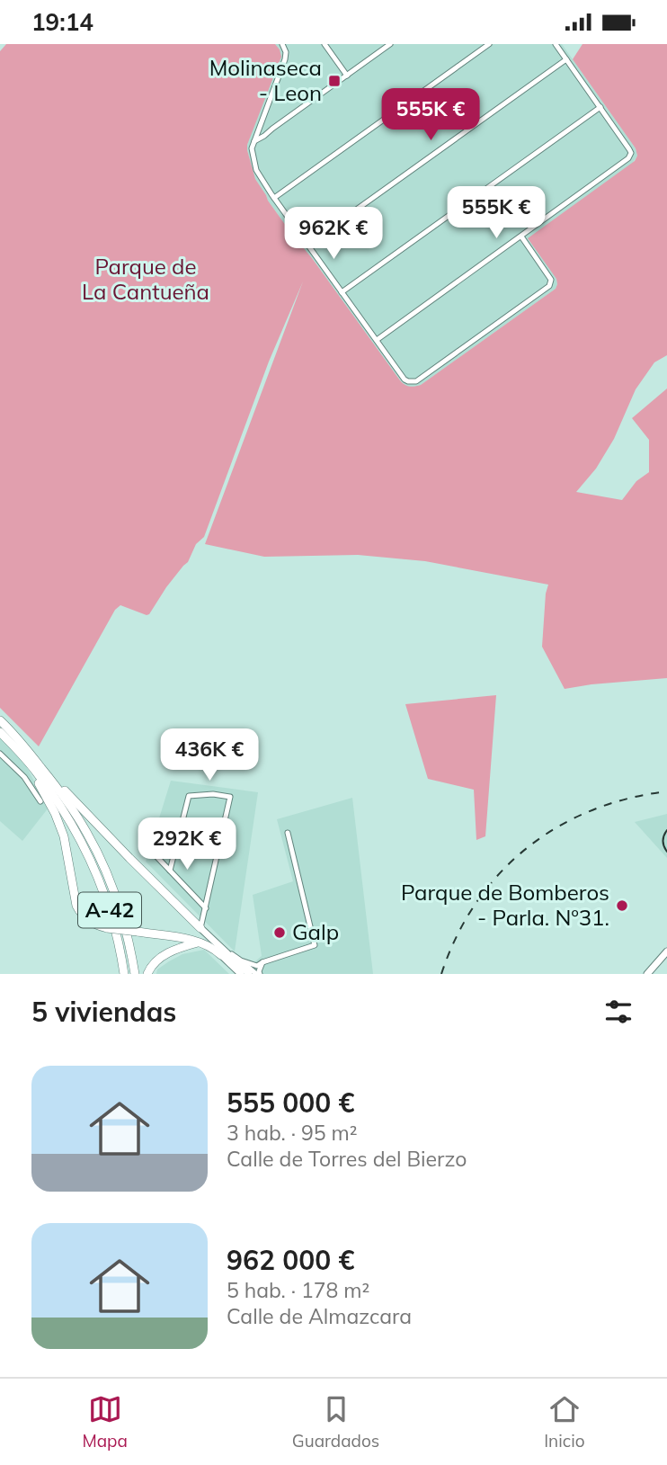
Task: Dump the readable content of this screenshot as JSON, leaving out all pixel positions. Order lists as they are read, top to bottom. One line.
{"streets":{"highway":["A-42"]},"parks":["Parque de La Cantueña"],"places":{"transit":["Molinaseca - Leon"],"other":["Parque de Bomberos - Parla. Nº31.","Galp"]},"page":{"status":"19:14","price":["555K €","555K €","962K €","436K €","292K €"],"heading":"5 viviendas","list":[{"name":"555 000 €","note":"3 hab. · 95 m² · Calle de Torres del Bierzo"},{"name":"962 000 €","note":"5 hab. · 178 m² · Calle de Almazcara"}],"tabs":["Mapa","Guardados","Inicio"]}}
